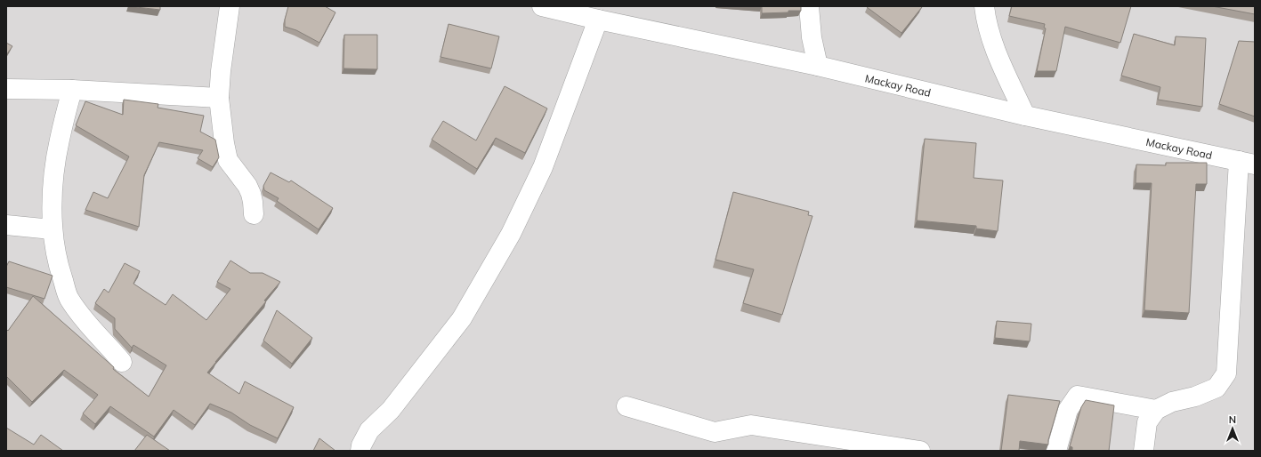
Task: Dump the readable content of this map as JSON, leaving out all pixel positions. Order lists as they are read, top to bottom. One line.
{"streets":{"street":["Mackay Road"]},"north":"top"}
